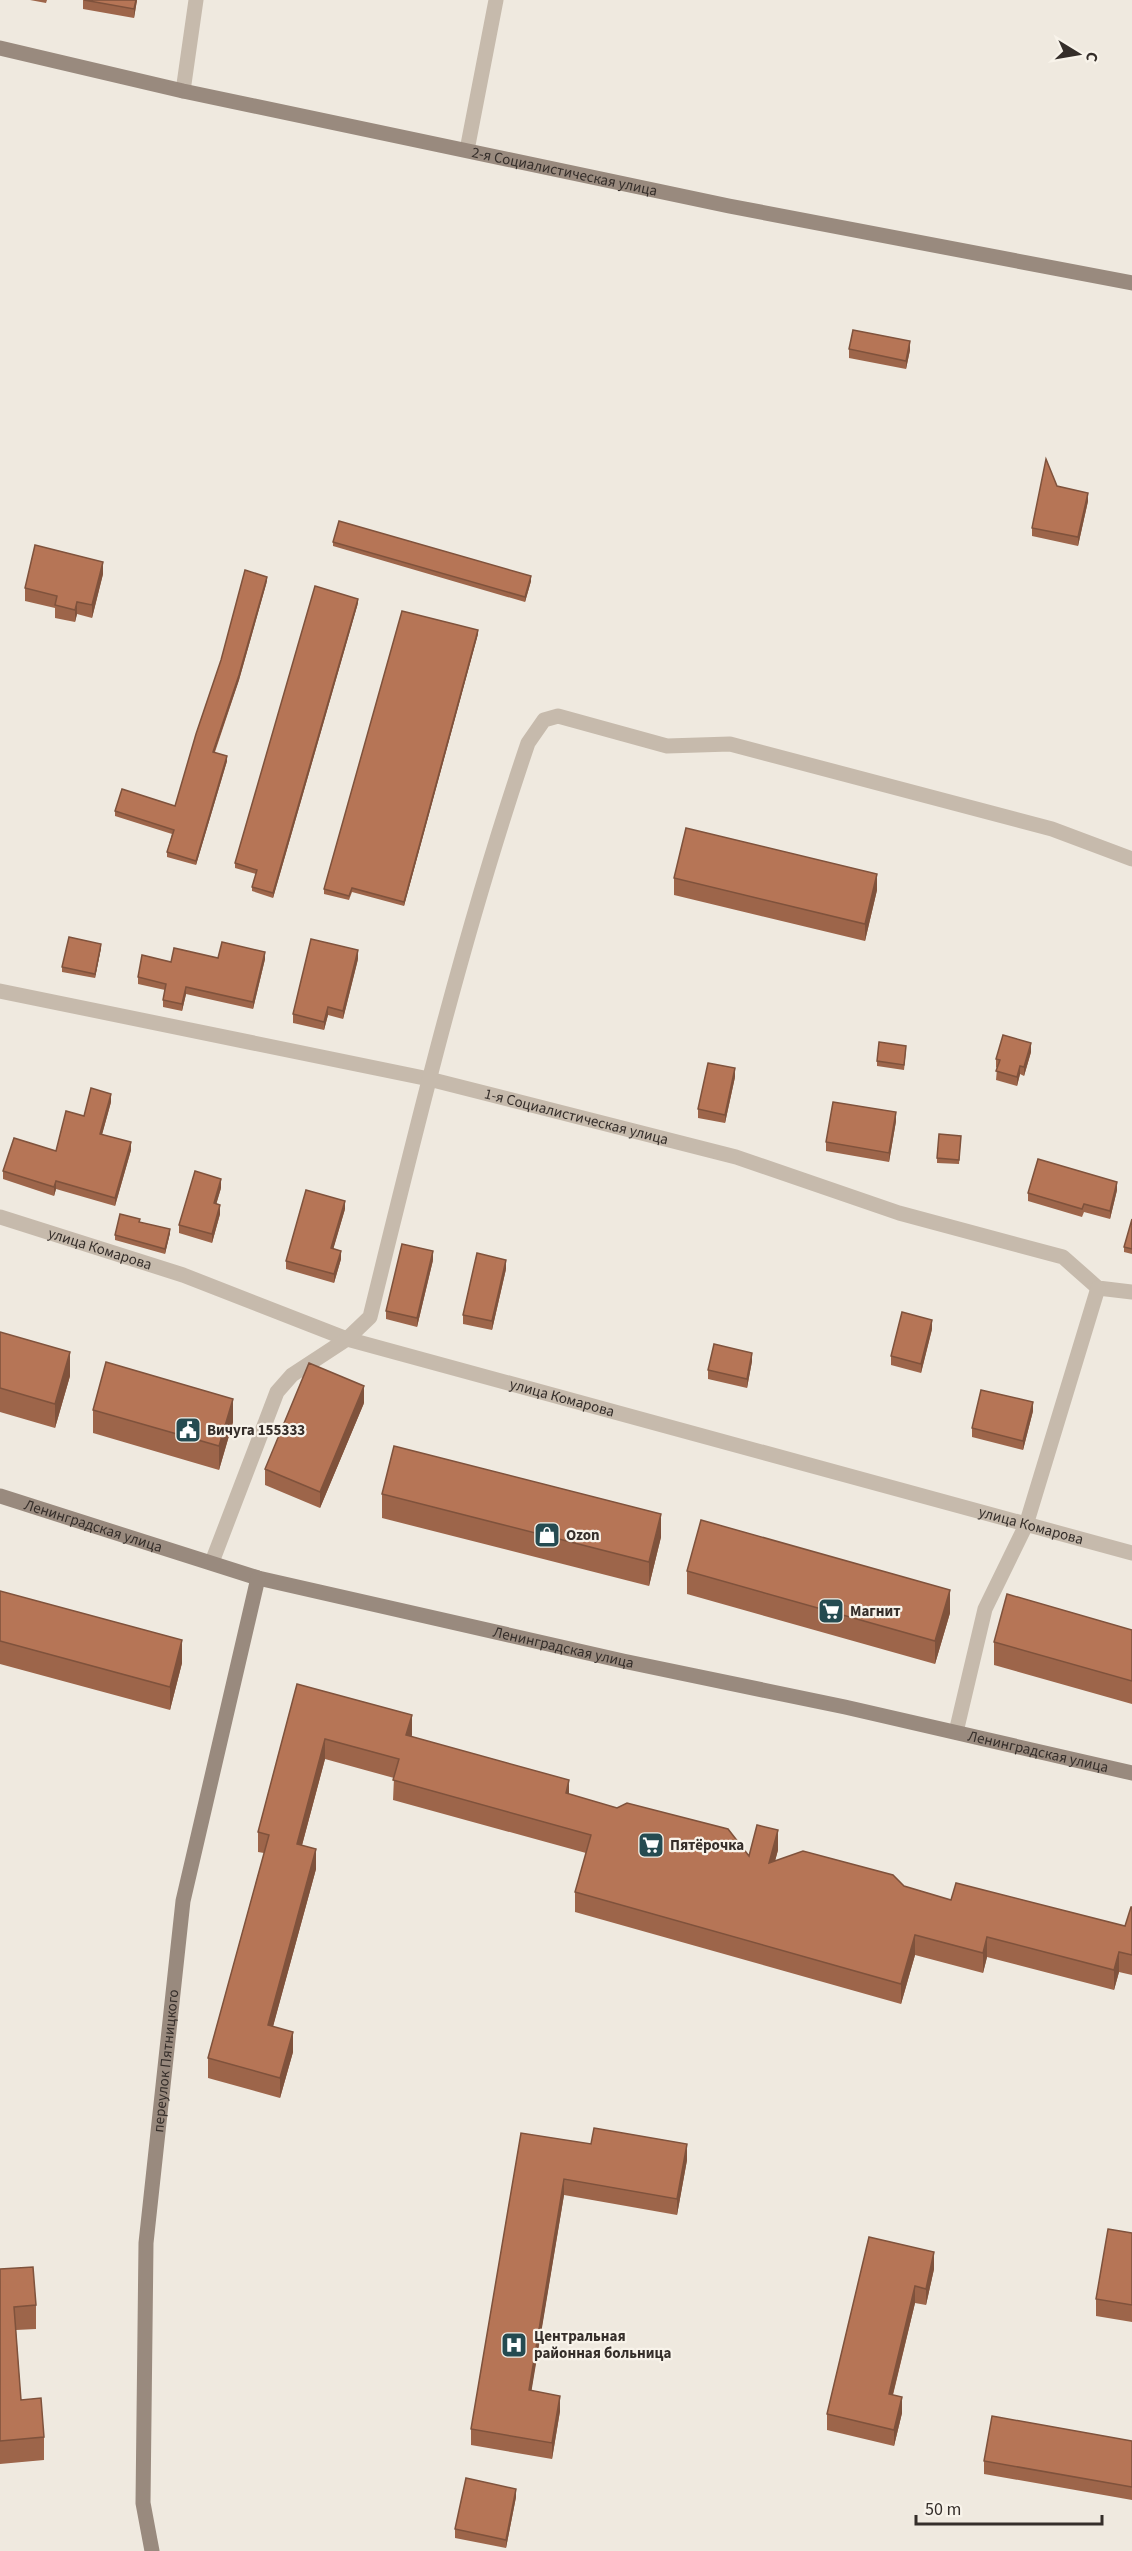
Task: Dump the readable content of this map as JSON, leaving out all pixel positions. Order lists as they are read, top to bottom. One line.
{"streets":{"street":["2-я Социалистическая улица","1-я Социалистическая улица","улица Комарова","Ленинградская улица","переулок Пятницкого"]},"crossings":[["Ленинградская улица","переулок Пятницкого"]],"places":{"public building":["Вичуга 155333"],"shop":["Ozon"],"supermarket":["Магнит","Пятёрочка"],"hospital":["Центральная районная больница"]},"scale_bar":"50 m","north":"right"}
